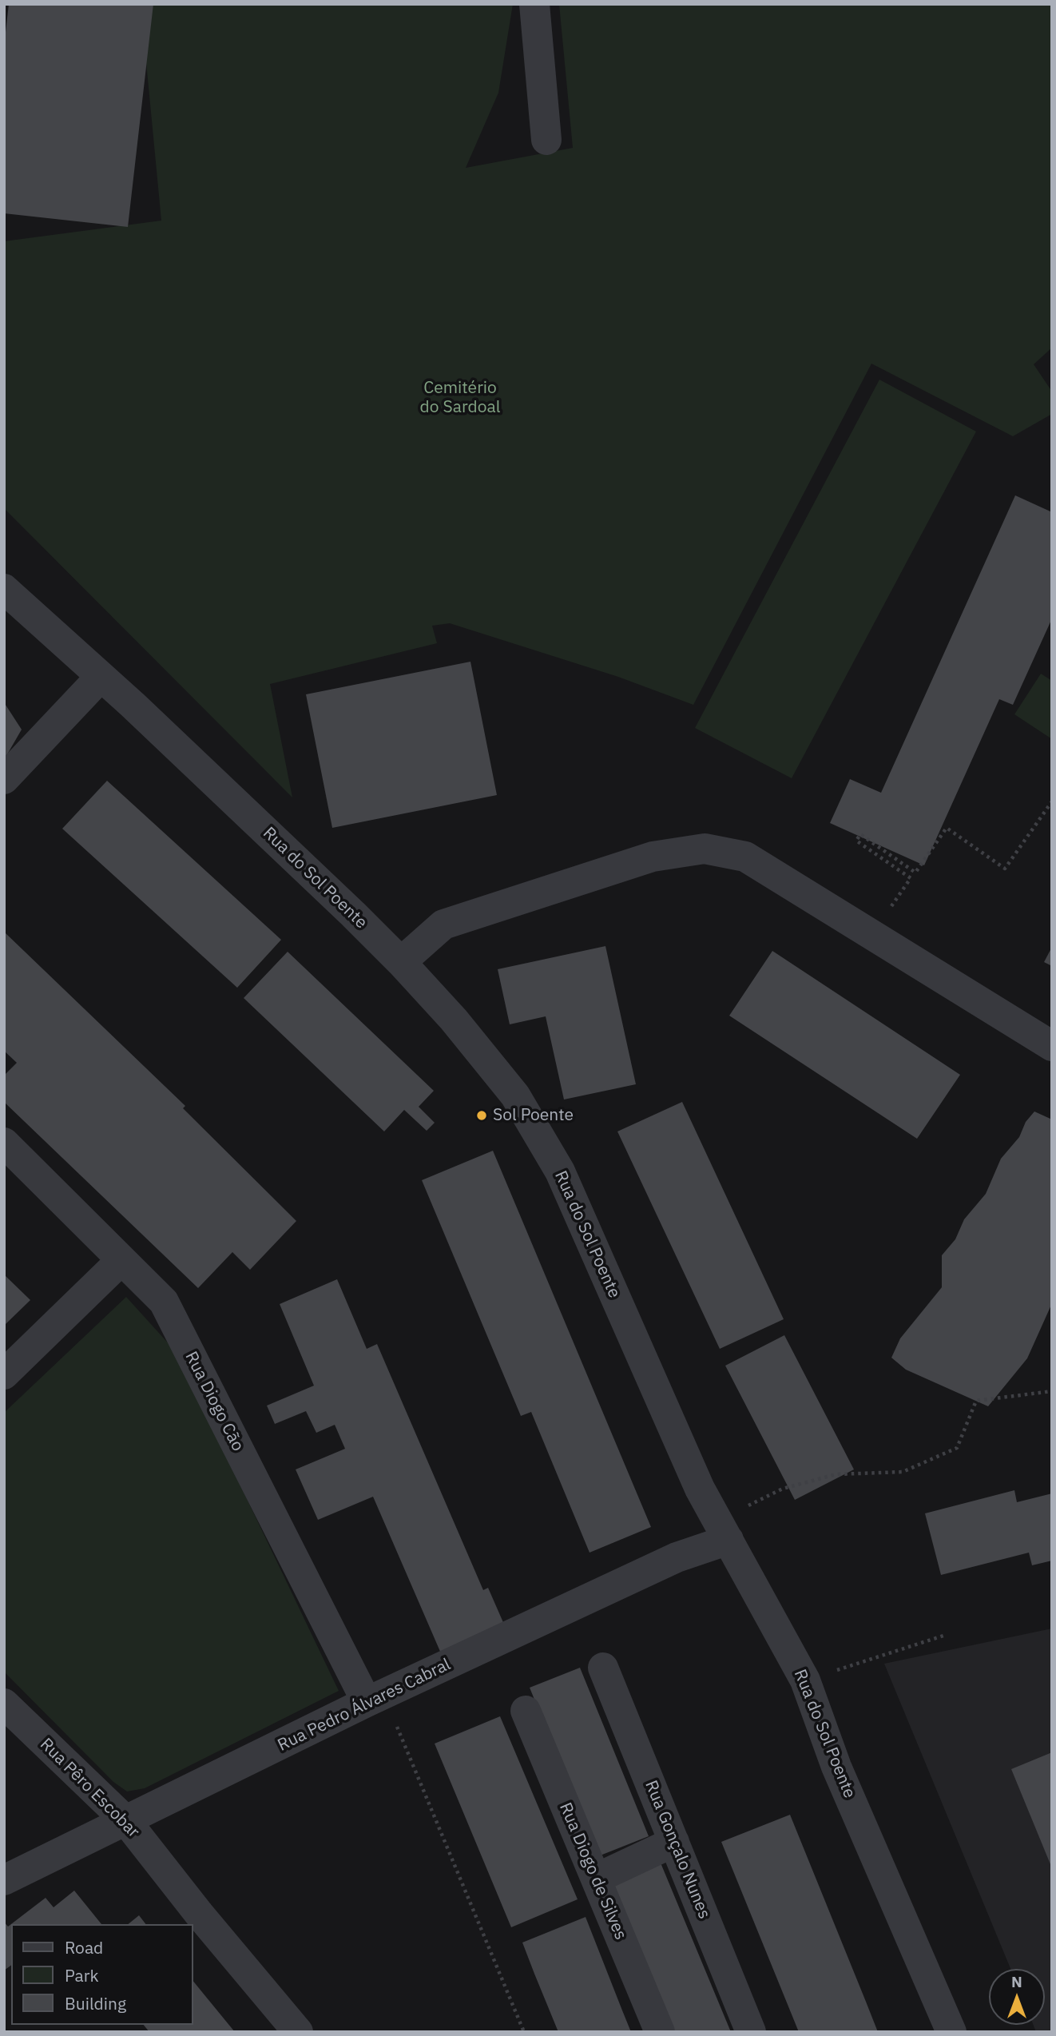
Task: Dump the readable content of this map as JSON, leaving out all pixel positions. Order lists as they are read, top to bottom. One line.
{"streets":{"street":["Rua do Sol Poente","Rua Diogo Cão","Rua Pedro Álvares Cabral","Rua Pêro Escobar","Rua Gonçalo Nunes","Rua Diogo de Silves"]},"crossings":[["Rua do Sol Poente","Rua Pedro Álvares Cabral"],["Rua Diogo Cão","Rua Pedro Álvares Cabral"],["Rua Pedro Álvares Cabral","Rua Pêro Escobar"]],"parks":["Cemitério do Sardoal"],"places":["Sol Poente"],"legend":["Road","Park","Building"],"north":"top"}
